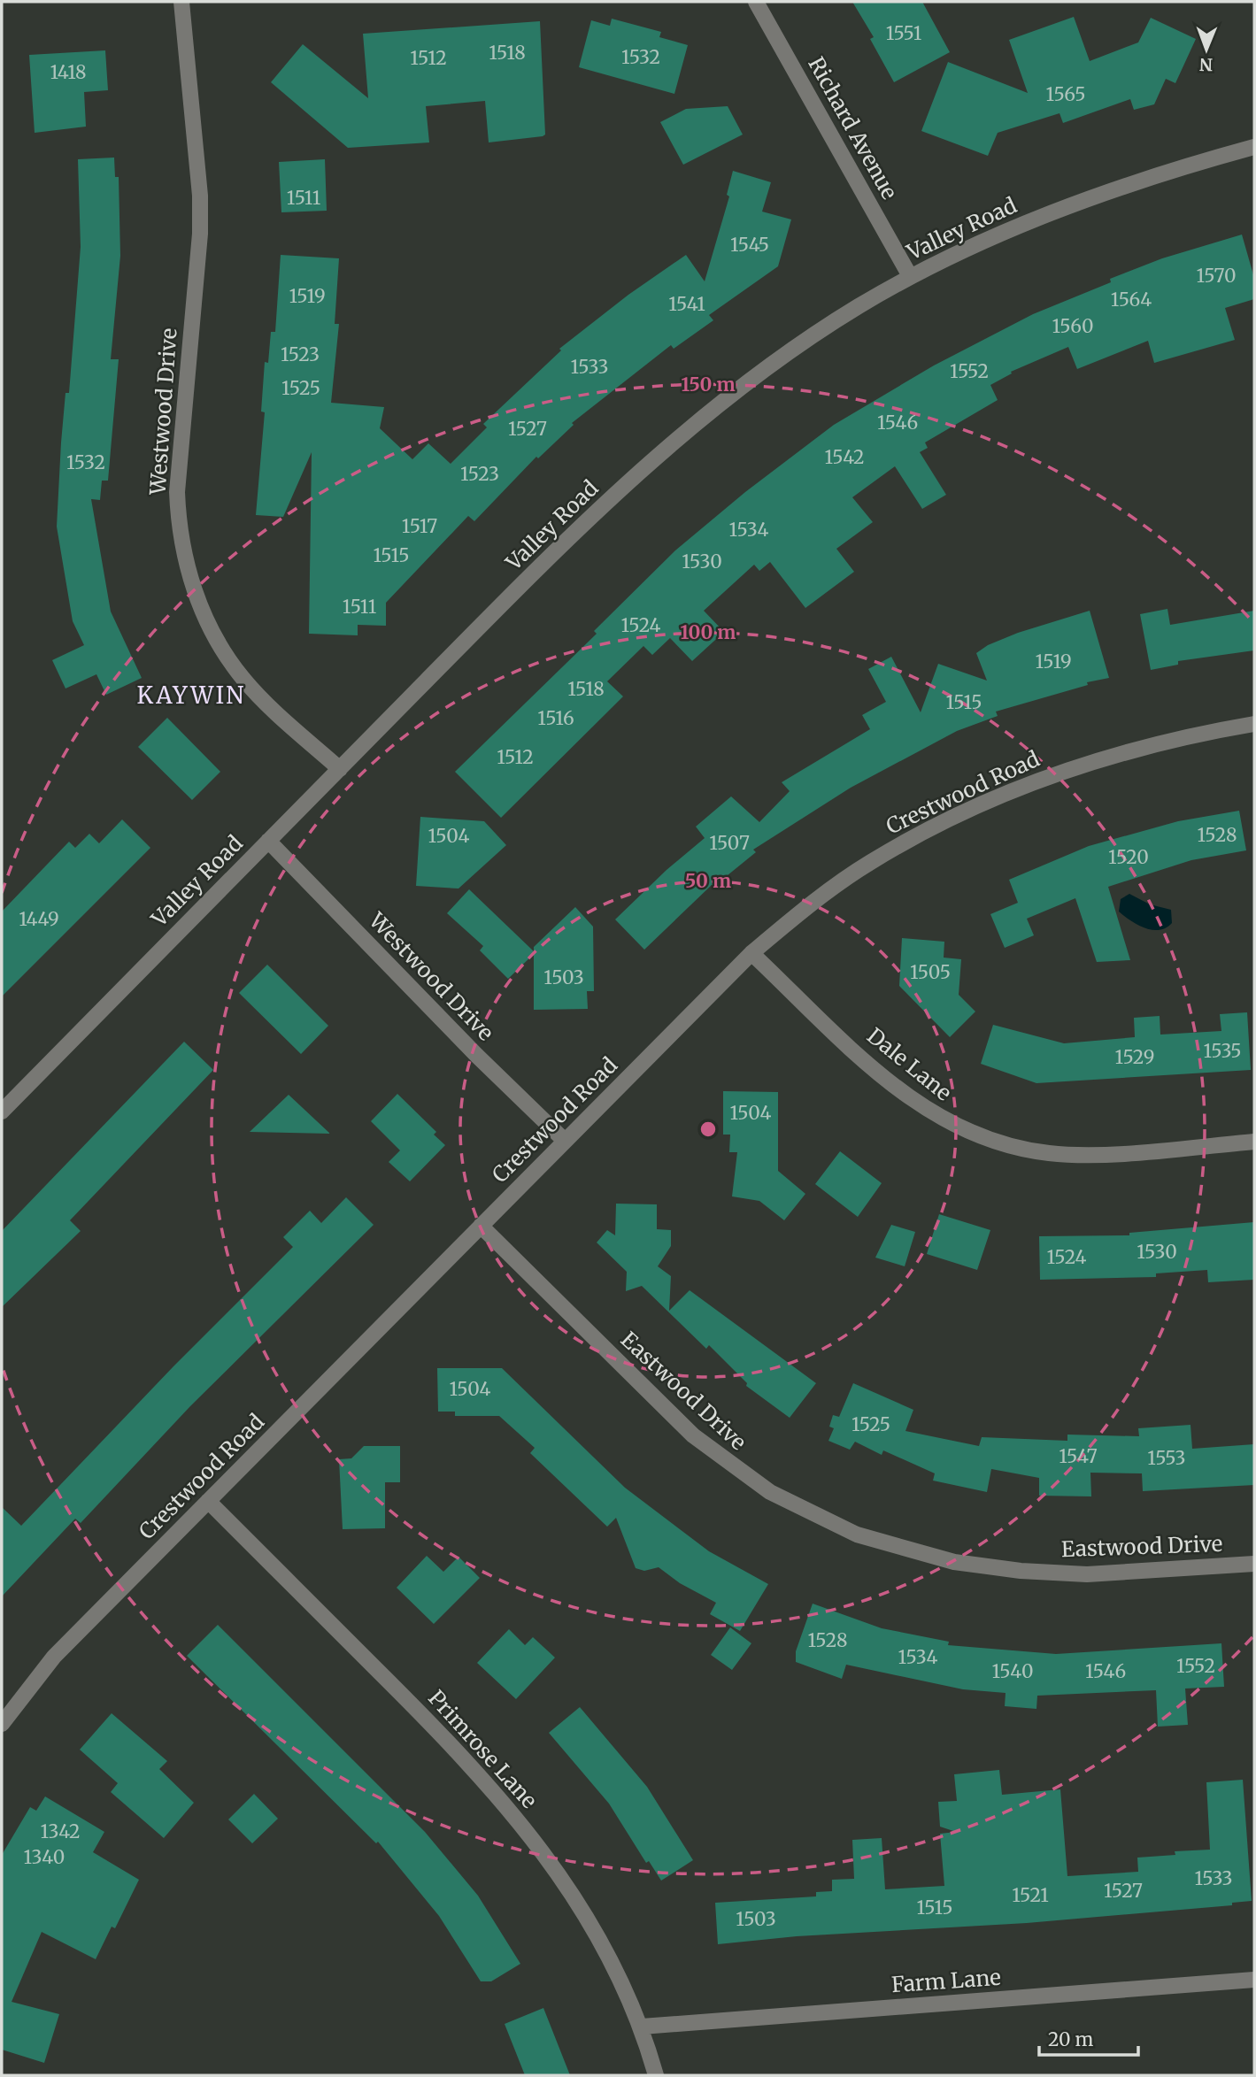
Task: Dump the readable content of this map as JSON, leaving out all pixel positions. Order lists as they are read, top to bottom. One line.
{"streets":{"street":["Richard Avenue","Valley Road","Westwood Drive","Crestwood Road","Dale Lane","Eastwood Drive","Primrose Lane","Farm Lane"]},"crossings":[["Richard Avenue","Valley Road"],["Valley Road","Westwood Drive"],["Westwood Drive","Crestwood Road"],["Crestwood Road","Dale Lane"],["Crestwood Road","Eastwood Drive"],["Crestwood Road","Primrose Lane"],["Primrose Lane","Farm Lane"]],"districts":["KAYWIN"],"house_numbers":["1551","1518","1532","1512","1418","1565","1511","1545","1570","1519","1564","1541","1560","1523","1533","1552","1525","1546","1527","1542","1532","1523","1517","1534","1515","1530","1511","1524","1519","1518","1515","1516","1512","1528","1504","1507","1520","1449","1505","1503","1535","1529","1504","1530","1524","1504","1525","1547","1553","1528","1534","1552","1540","1546","1342","1340","1533","1527","1521","1515","1503"],"scale_bar":"20 m","north":"bottom","rings":["150 m","100 m","50 m"]}
